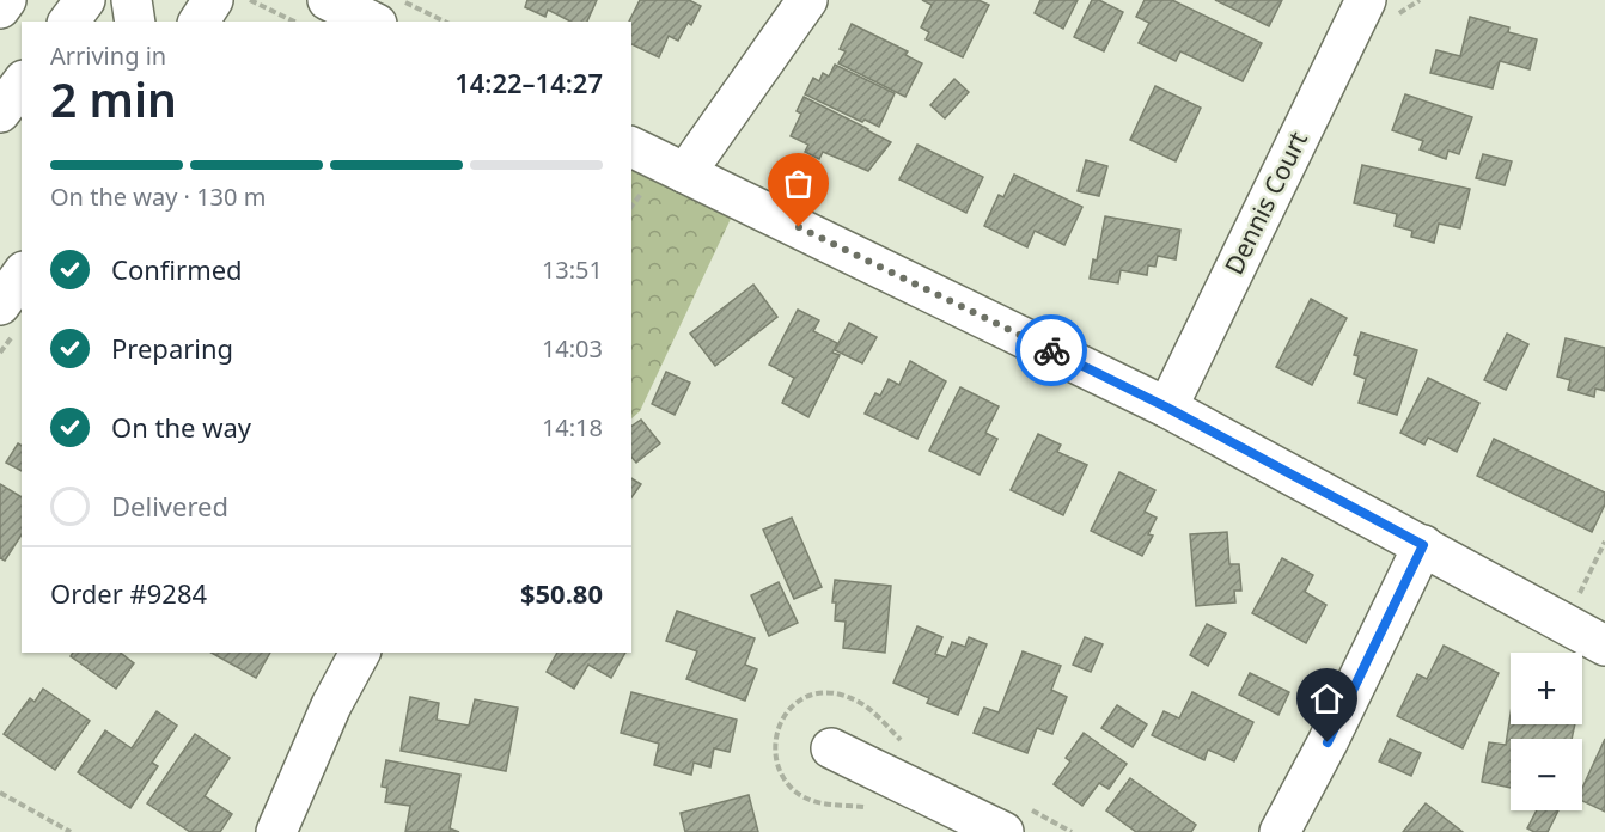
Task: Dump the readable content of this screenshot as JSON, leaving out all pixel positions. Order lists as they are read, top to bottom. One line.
{"streets":{"street":["Dennis Court"]},"page":{"heading":["2 min","Arriving in","14:22–14:27"],"panel":["Order #9284","$50.80"],"bar":"On the way · 130 m","list":[["Confirmed","13:51"],["Preparing","14:03"],["On the way","14:18"],"Delivered"],"map_buttons":["+","−"]}}
